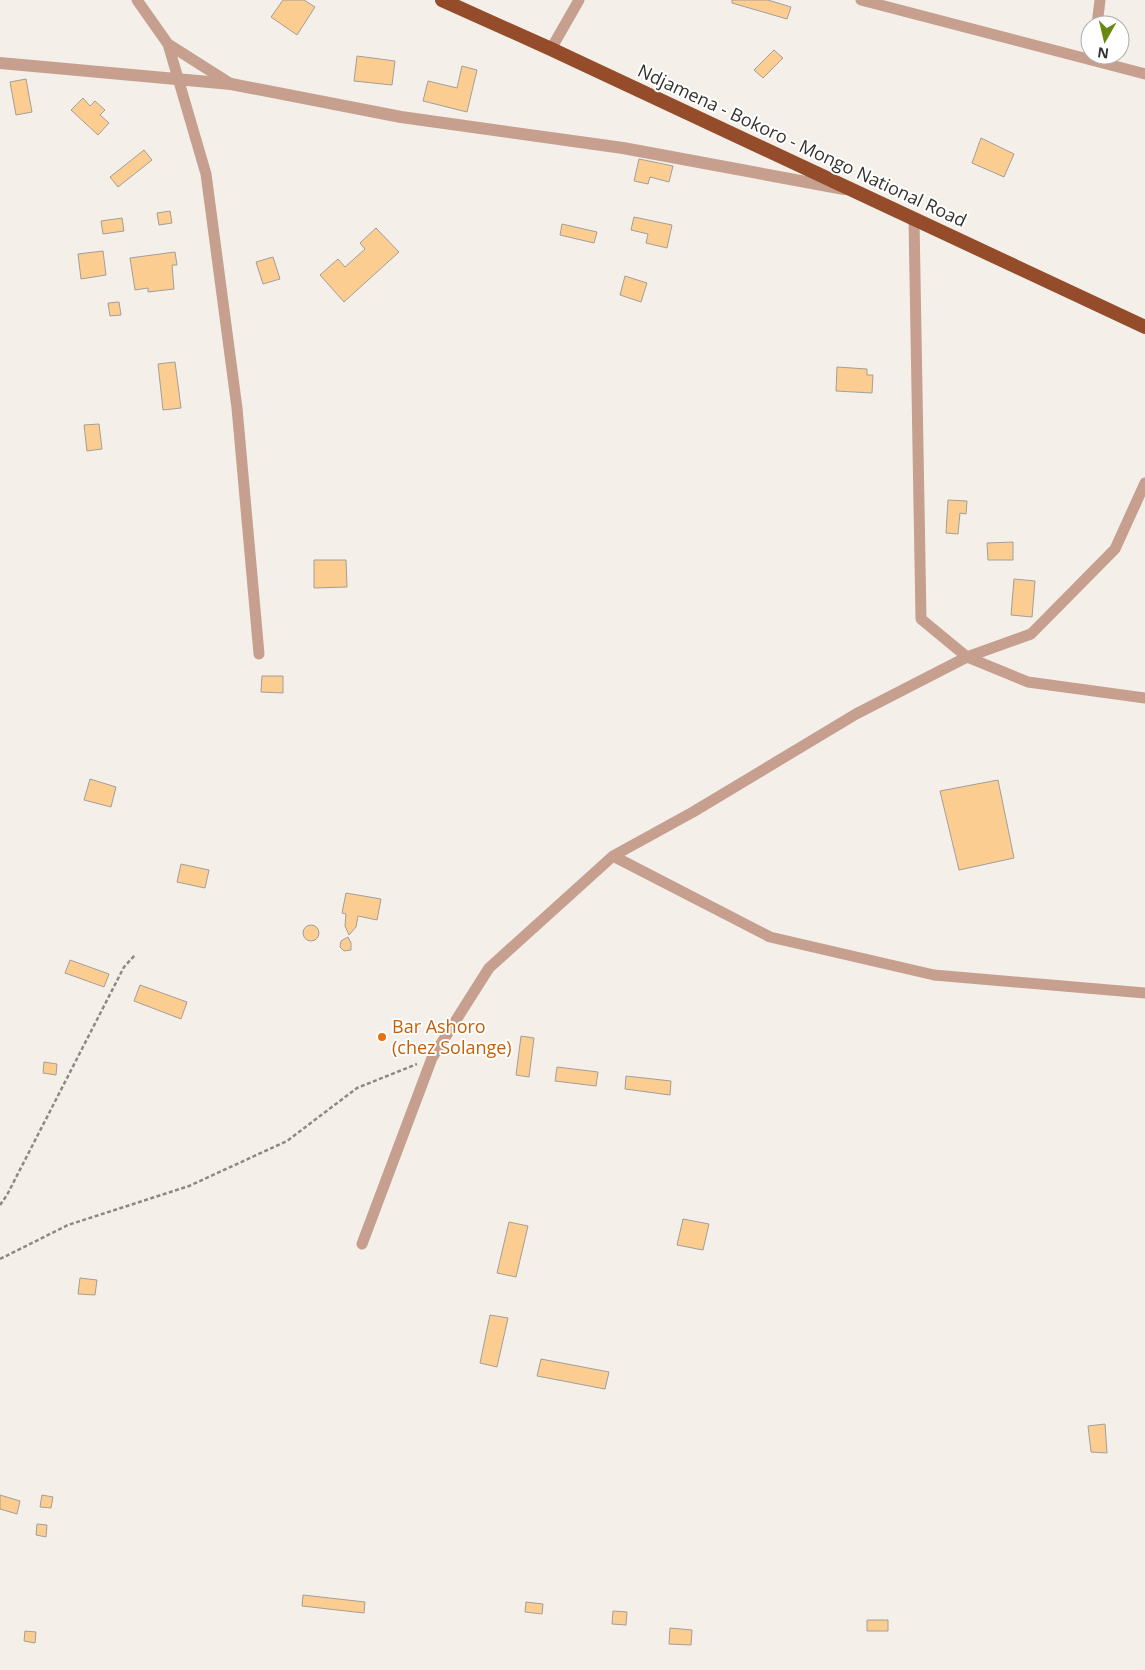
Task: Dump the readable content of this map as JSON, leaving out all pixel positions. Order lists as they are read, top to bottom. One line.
{"streets":{"highway":["Ndjamena - Bokoro - Mongo National Road"]},"places":["Bar Ashoro (chez Solange)"],"north":"bottom"}
